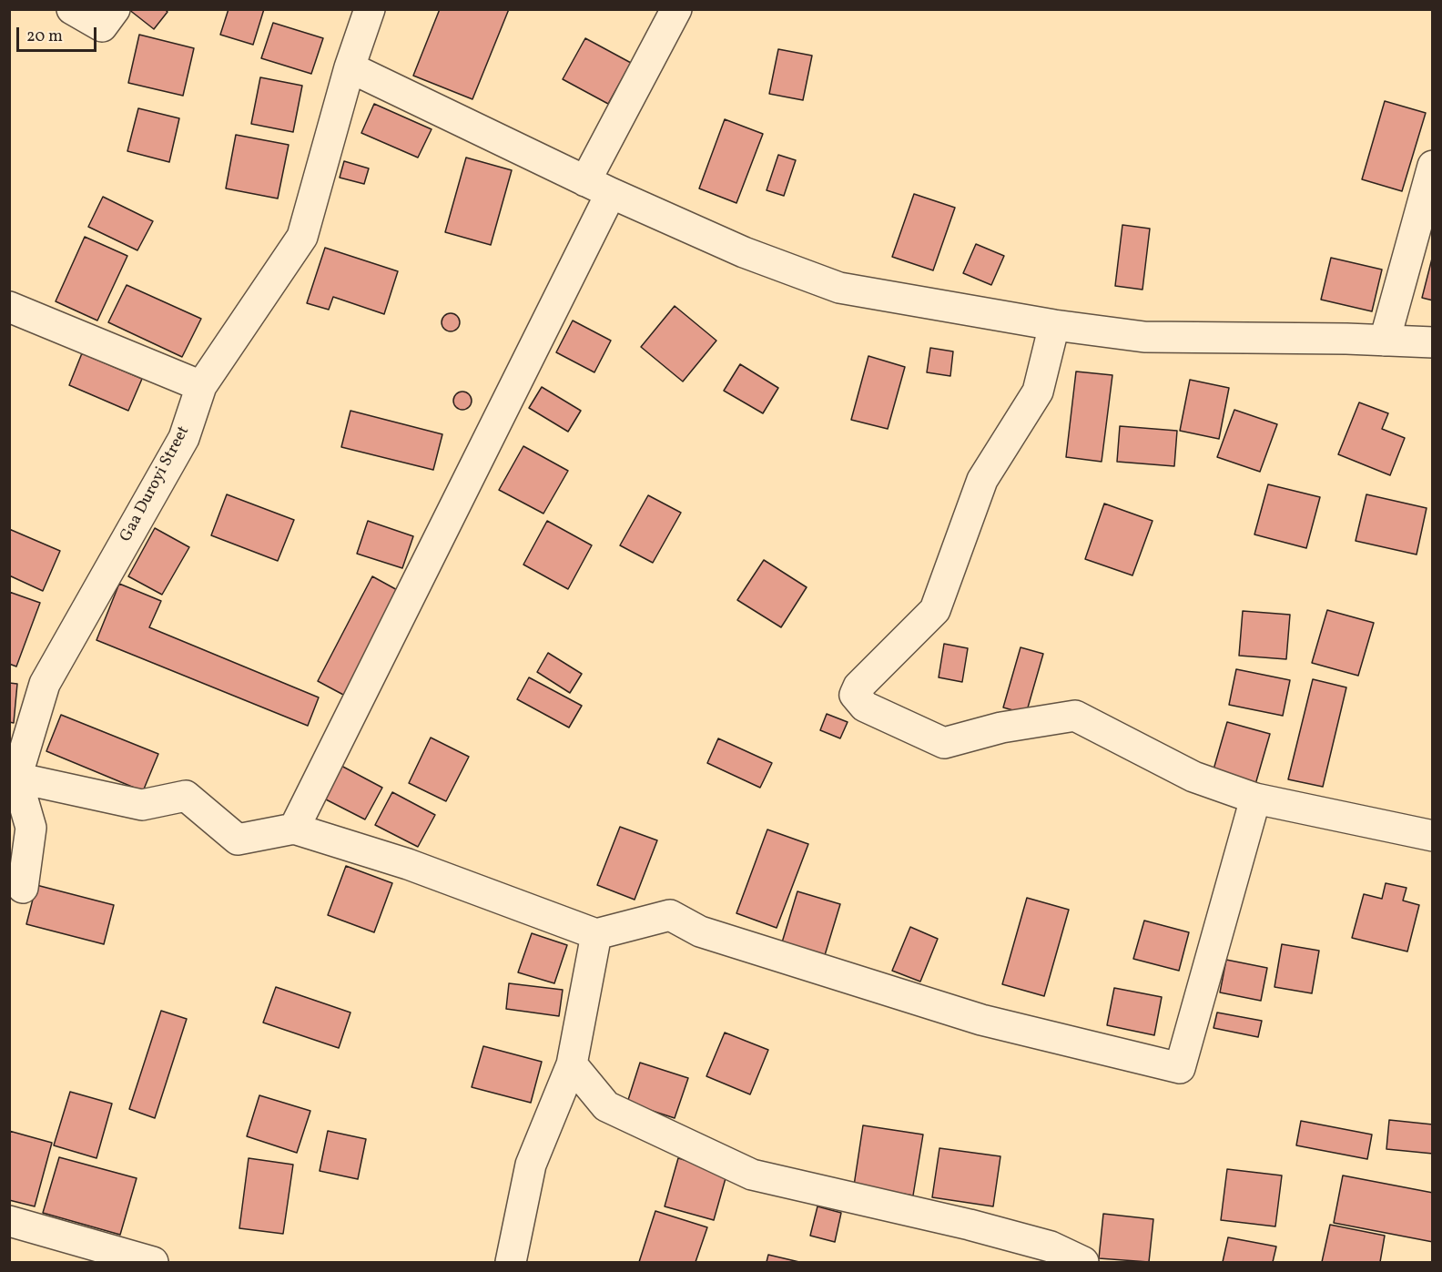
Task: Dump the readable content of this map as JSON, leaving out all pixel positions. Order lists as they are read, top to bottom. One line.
{"streets":{"street":["Gaa Duroyi Street"]},"scale_bar":"20 m"}
